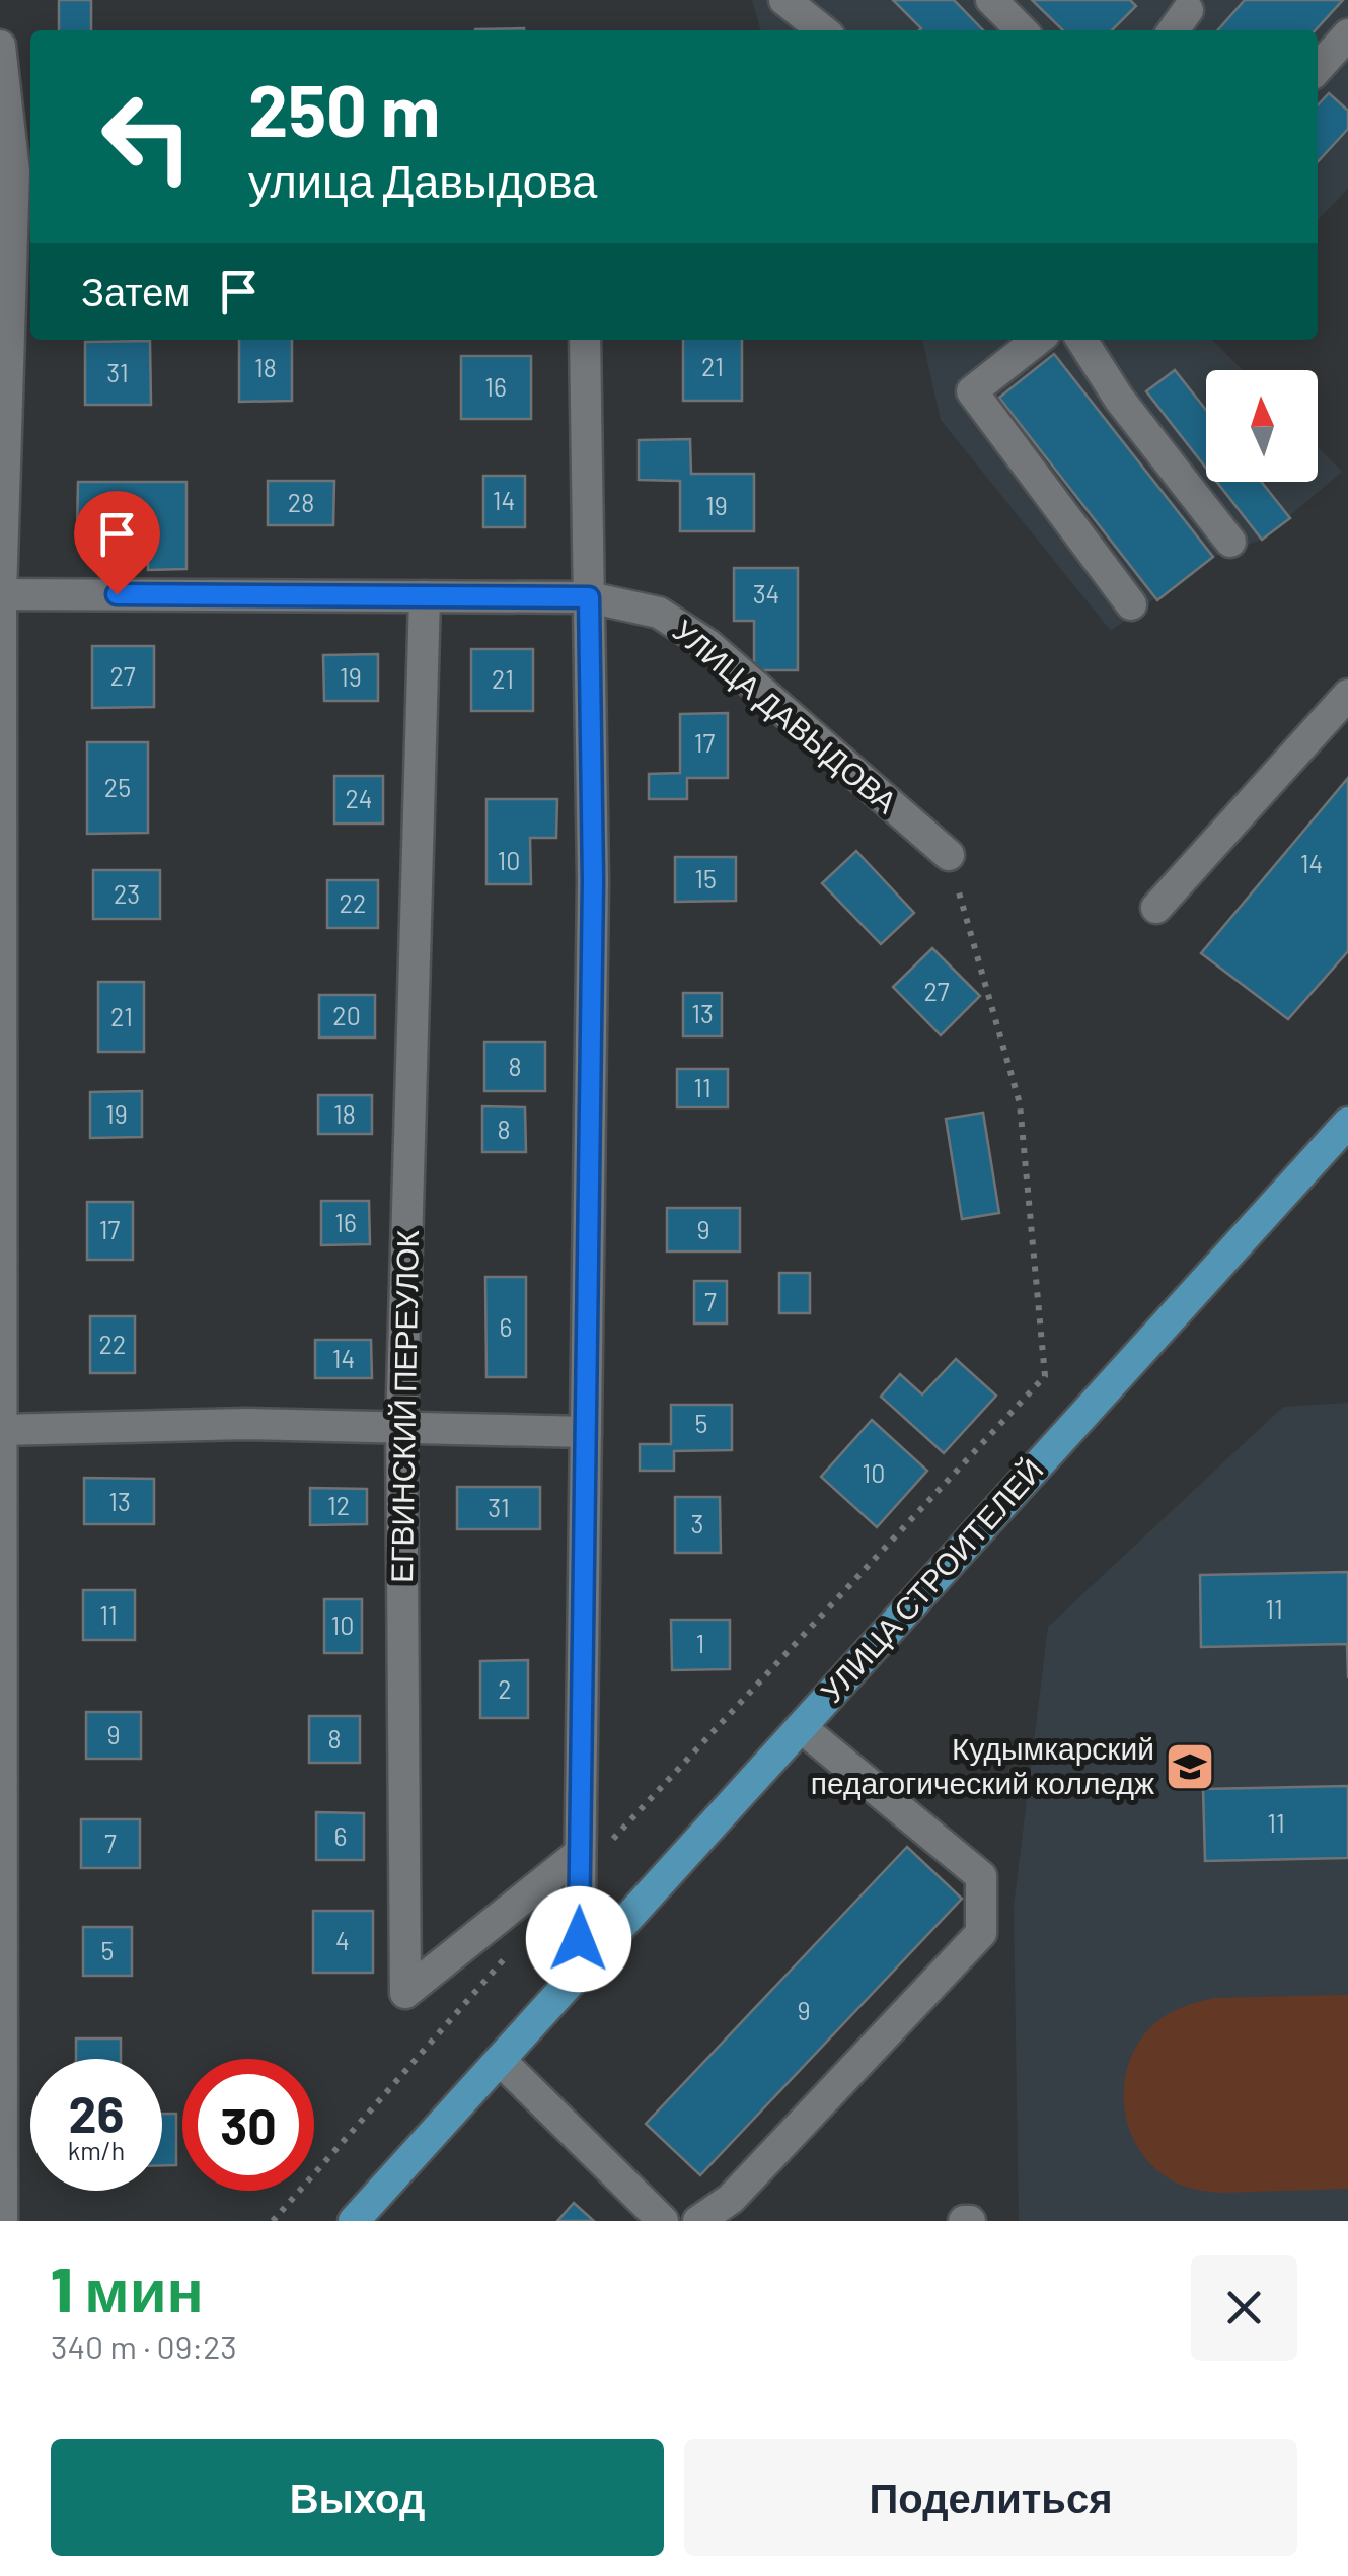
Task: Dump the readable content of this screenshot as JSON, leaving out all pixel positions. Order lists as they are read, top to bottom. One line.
{"streets":{"main road":["УЛИЦА СТРОИТЕЛЕЙ"],"street":["УЛИЦА ДАВЫДОВА","ЕГВИНСКИЙ ПЕРЕУЛОК"]},"crossings":[["УЛИЦА ДАВЫДОВА","ЕГВИНСКИЙ ПЕРЕУЛОК"]],"places":{"school or university":["Кудымкарский педагогический колледж"]},"house_numbers":["21","18","31","16","14","28","19","34","27","19","21","17","25","24","10","14","15","23","22","27","13","20","21","8","11","19","18","8","16","17","9","7","6","22","14","5","10","13","12","31","3","11","11","10","1","2","9","8","11","6","7","4","5","9"],"north":"top","page":{"turn":["250 m","улица Давыдова"],"then":"Затем","speed":"26 km/h","limit":"30","heading":["1 мин","340 m · 09:23"],"buttons":["Выход","Поделиться"]}}
